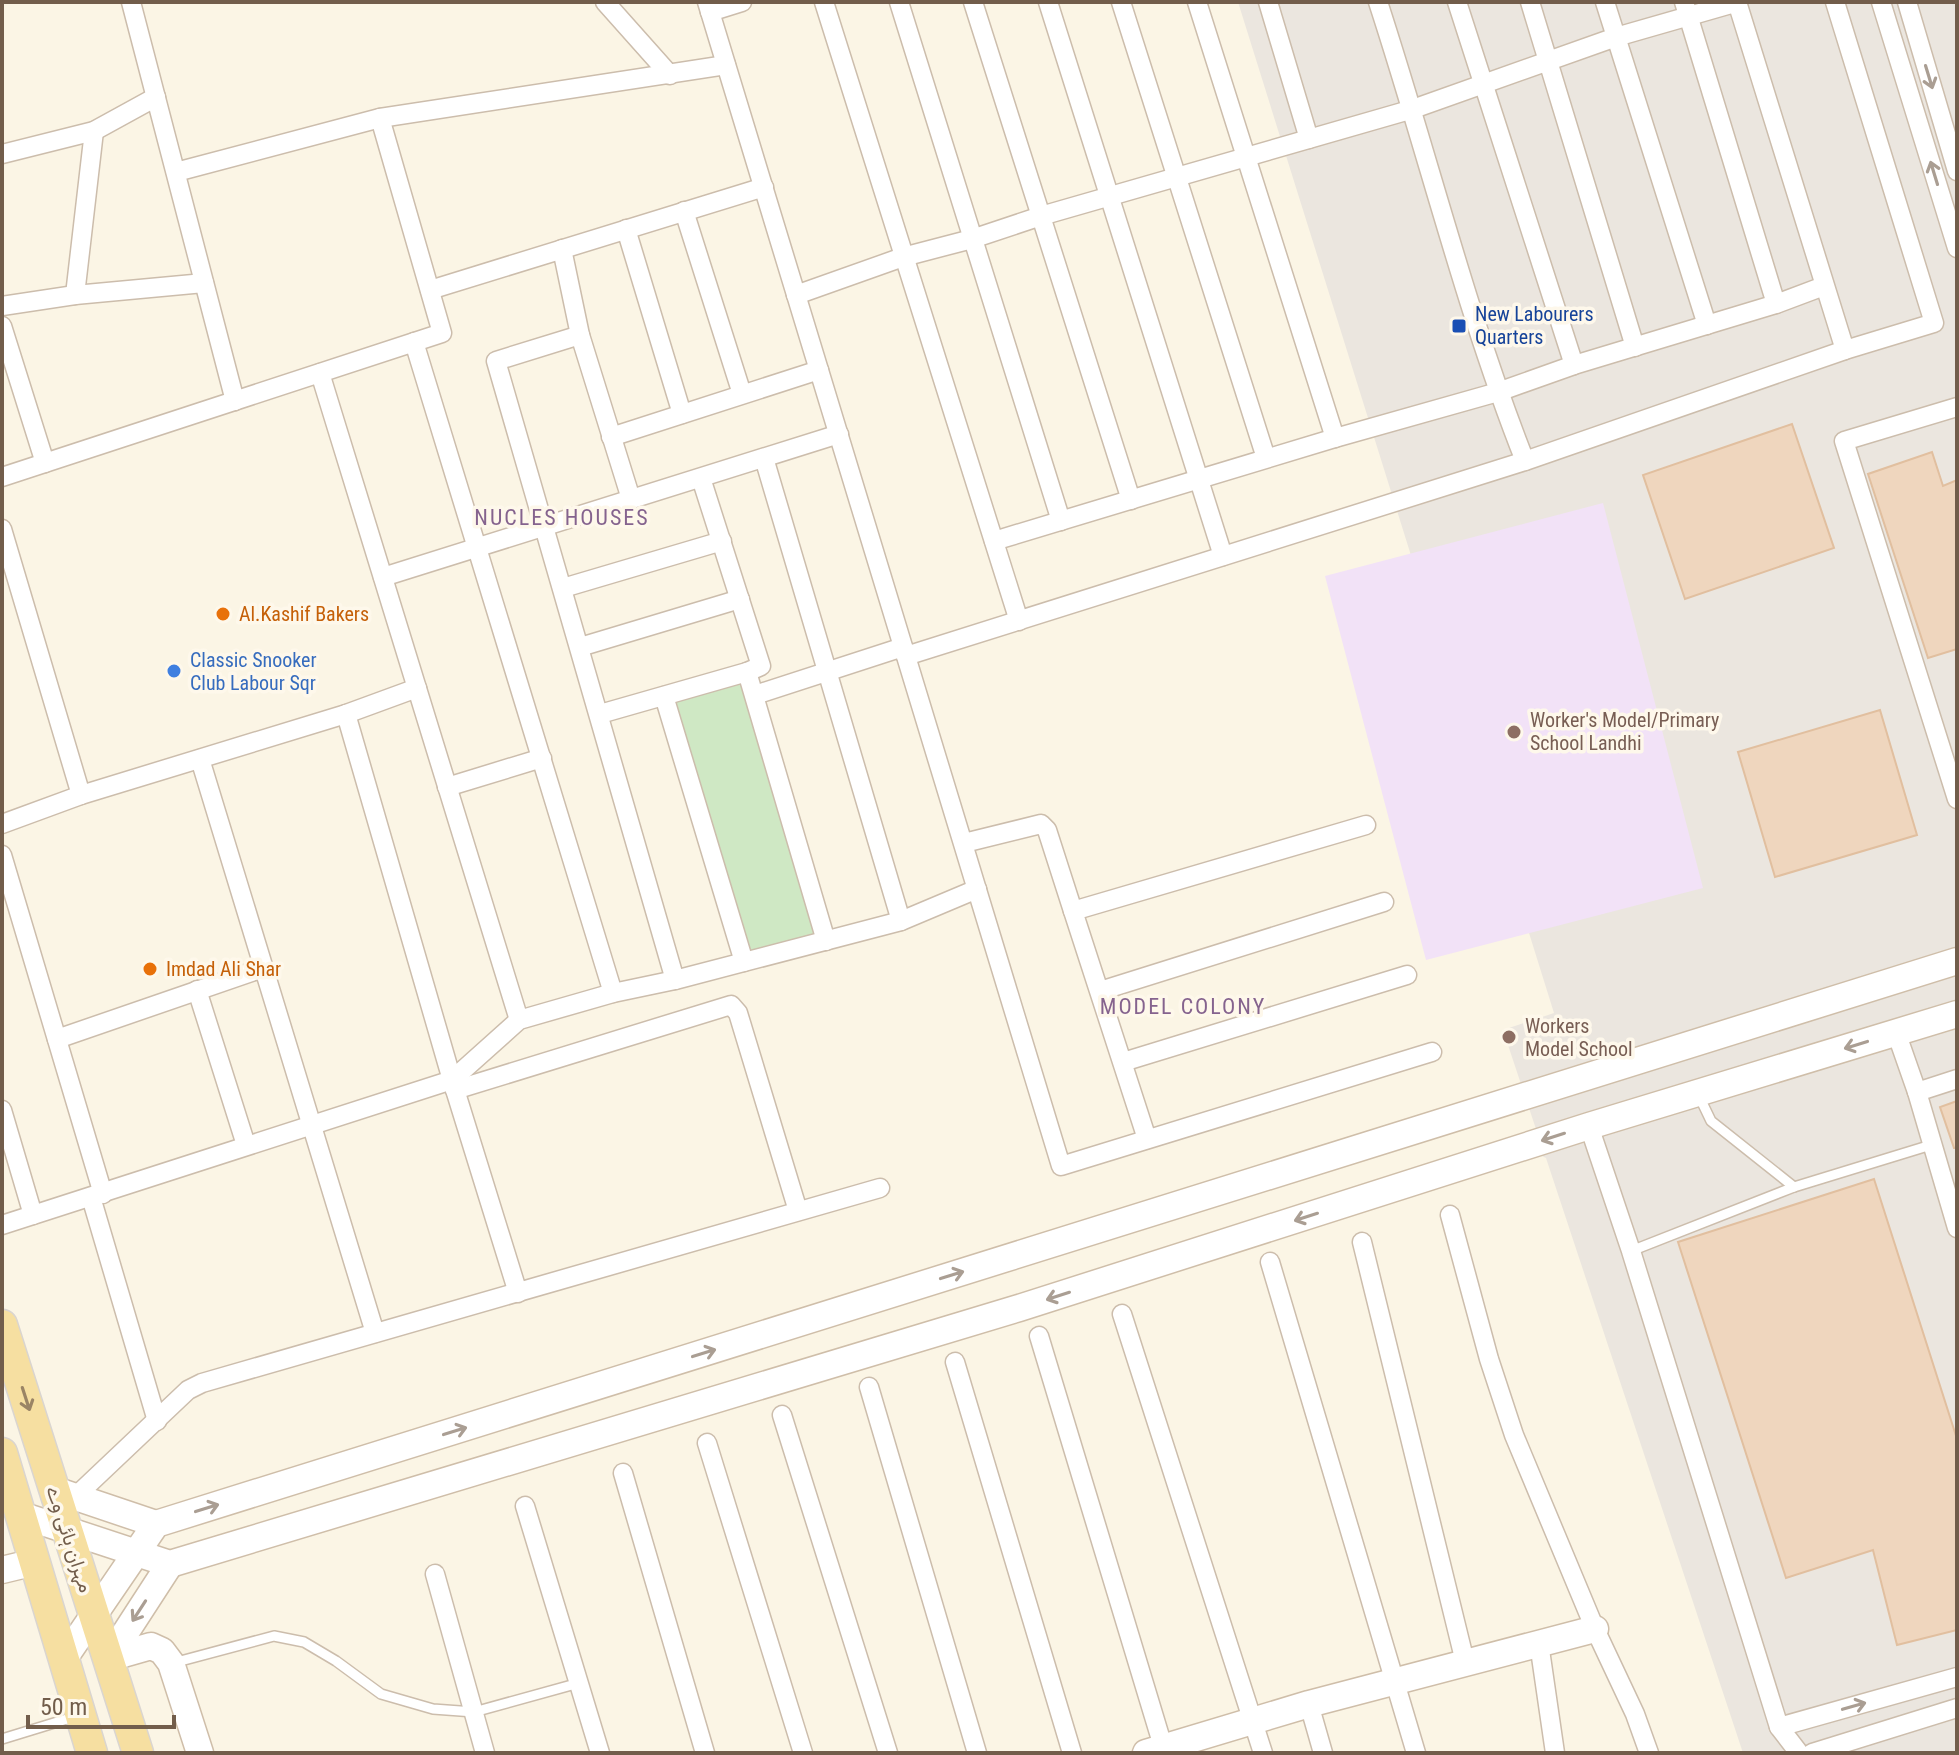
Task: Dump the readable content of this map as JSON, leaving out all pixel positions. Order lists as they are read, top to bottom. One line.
{"streets":{"main road":["مہران ہائی وے"]},"districts":["NUCLES HOUSES","MODEL COLONY"],"places":{"transit":["New Labourers Quarters"],"other":["Al.Kashif Bakers","Classic Snooker Club Labour Sqr","Worker's Model/Primary School Landhi","Imdad Ali Shar","Workers Model School"]},"scale_bar":"50 m"}
